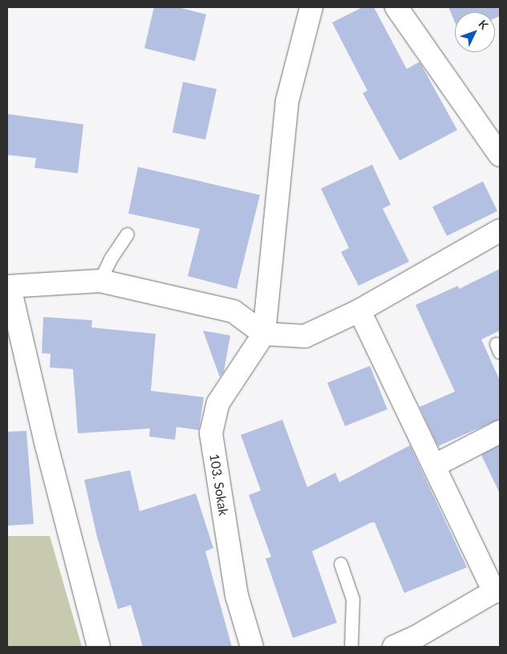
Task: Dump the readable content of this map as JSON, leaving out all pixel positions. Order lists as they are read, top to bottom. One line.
{"streets":{"street":["103. Sokak"]},"north":"top right"}
